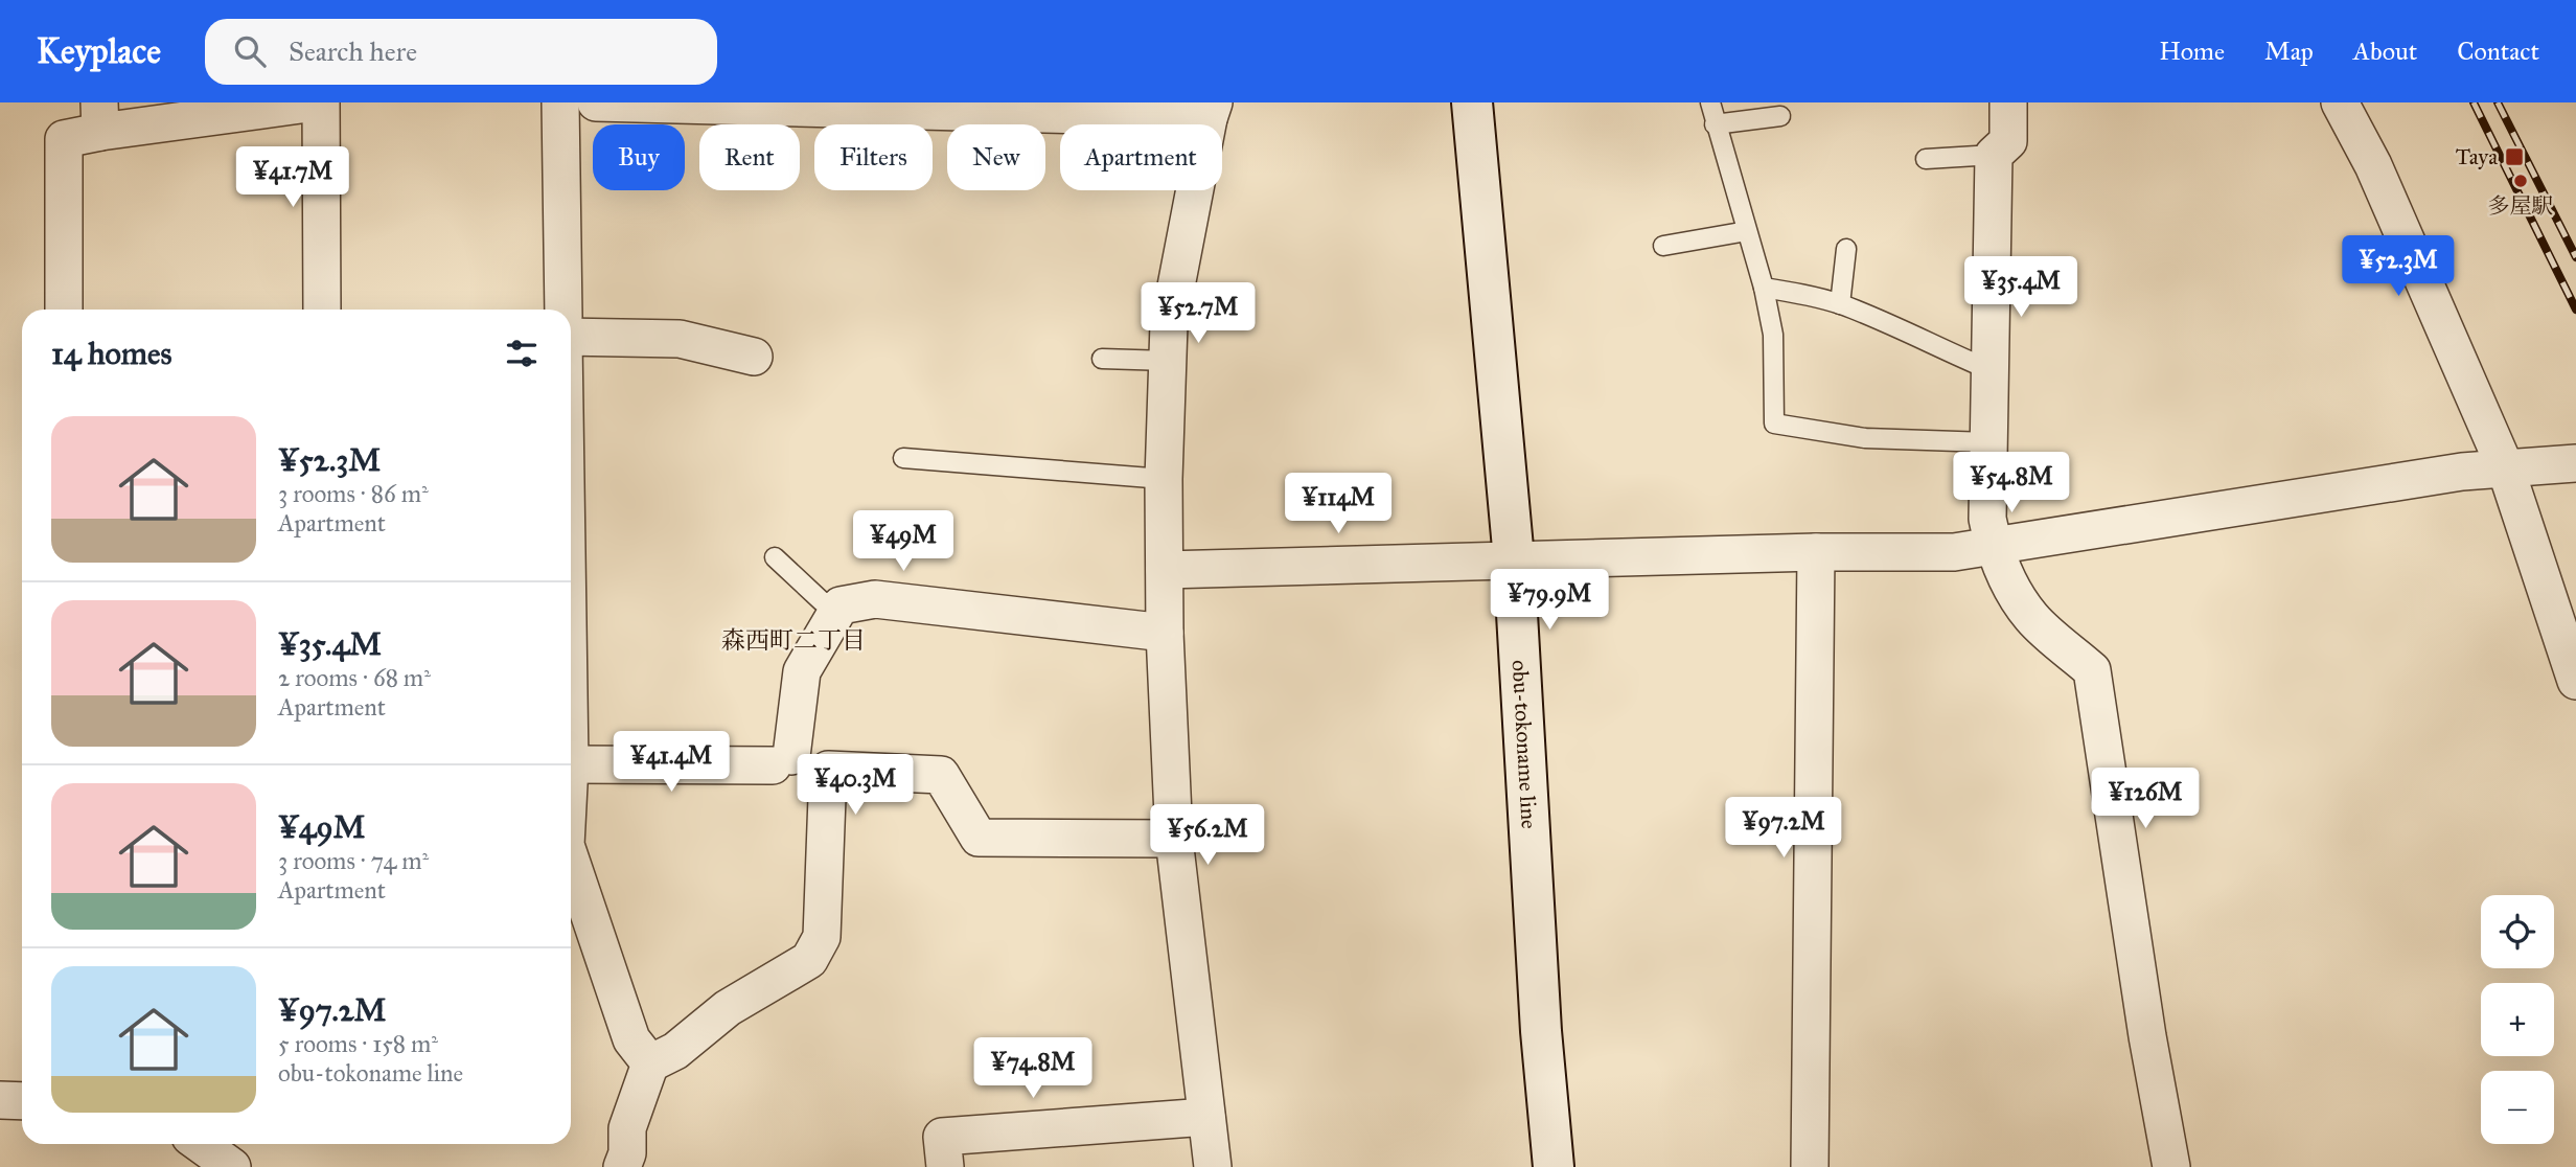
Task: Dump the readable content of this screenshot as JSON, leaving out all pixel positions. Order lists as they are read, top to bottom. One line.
{"streets":{"main road":["obu-tokoname line"]},"districts":["森西町二丁目"],"places":{"transit":["Taya"],"other":["多屋駅"]},"page":{"header":"Keyplace","search":"Search here","nav":["Home","Map","About","Contact"],"chip":["Buy","Rent","Filters","New","Apartment"],"price":["¥41.7M","¥52.3M","¥35.4M","¥52.7M","¥54.8M","¥114M","¥49M","¥79.9M","¥41.4M","¥40.3M","¥126M","¥97.2M","¥56.2M","¥74.8M"],"heading":"14 homes","list":[{"name":"¥52.3M","note":"3 rooms · 86 m² · Apartment"},{"name":"¥35.4M","note":"2 rooms · 68 m² · Apartment"},{"name":"¥49M","note":"3 rooms · 74 m² · Apartment"},{"name":"¥97.2M","note":"5 rooms · 158 m² · obu-tokoname line"}],"map_buttons":["+","−"]}}
